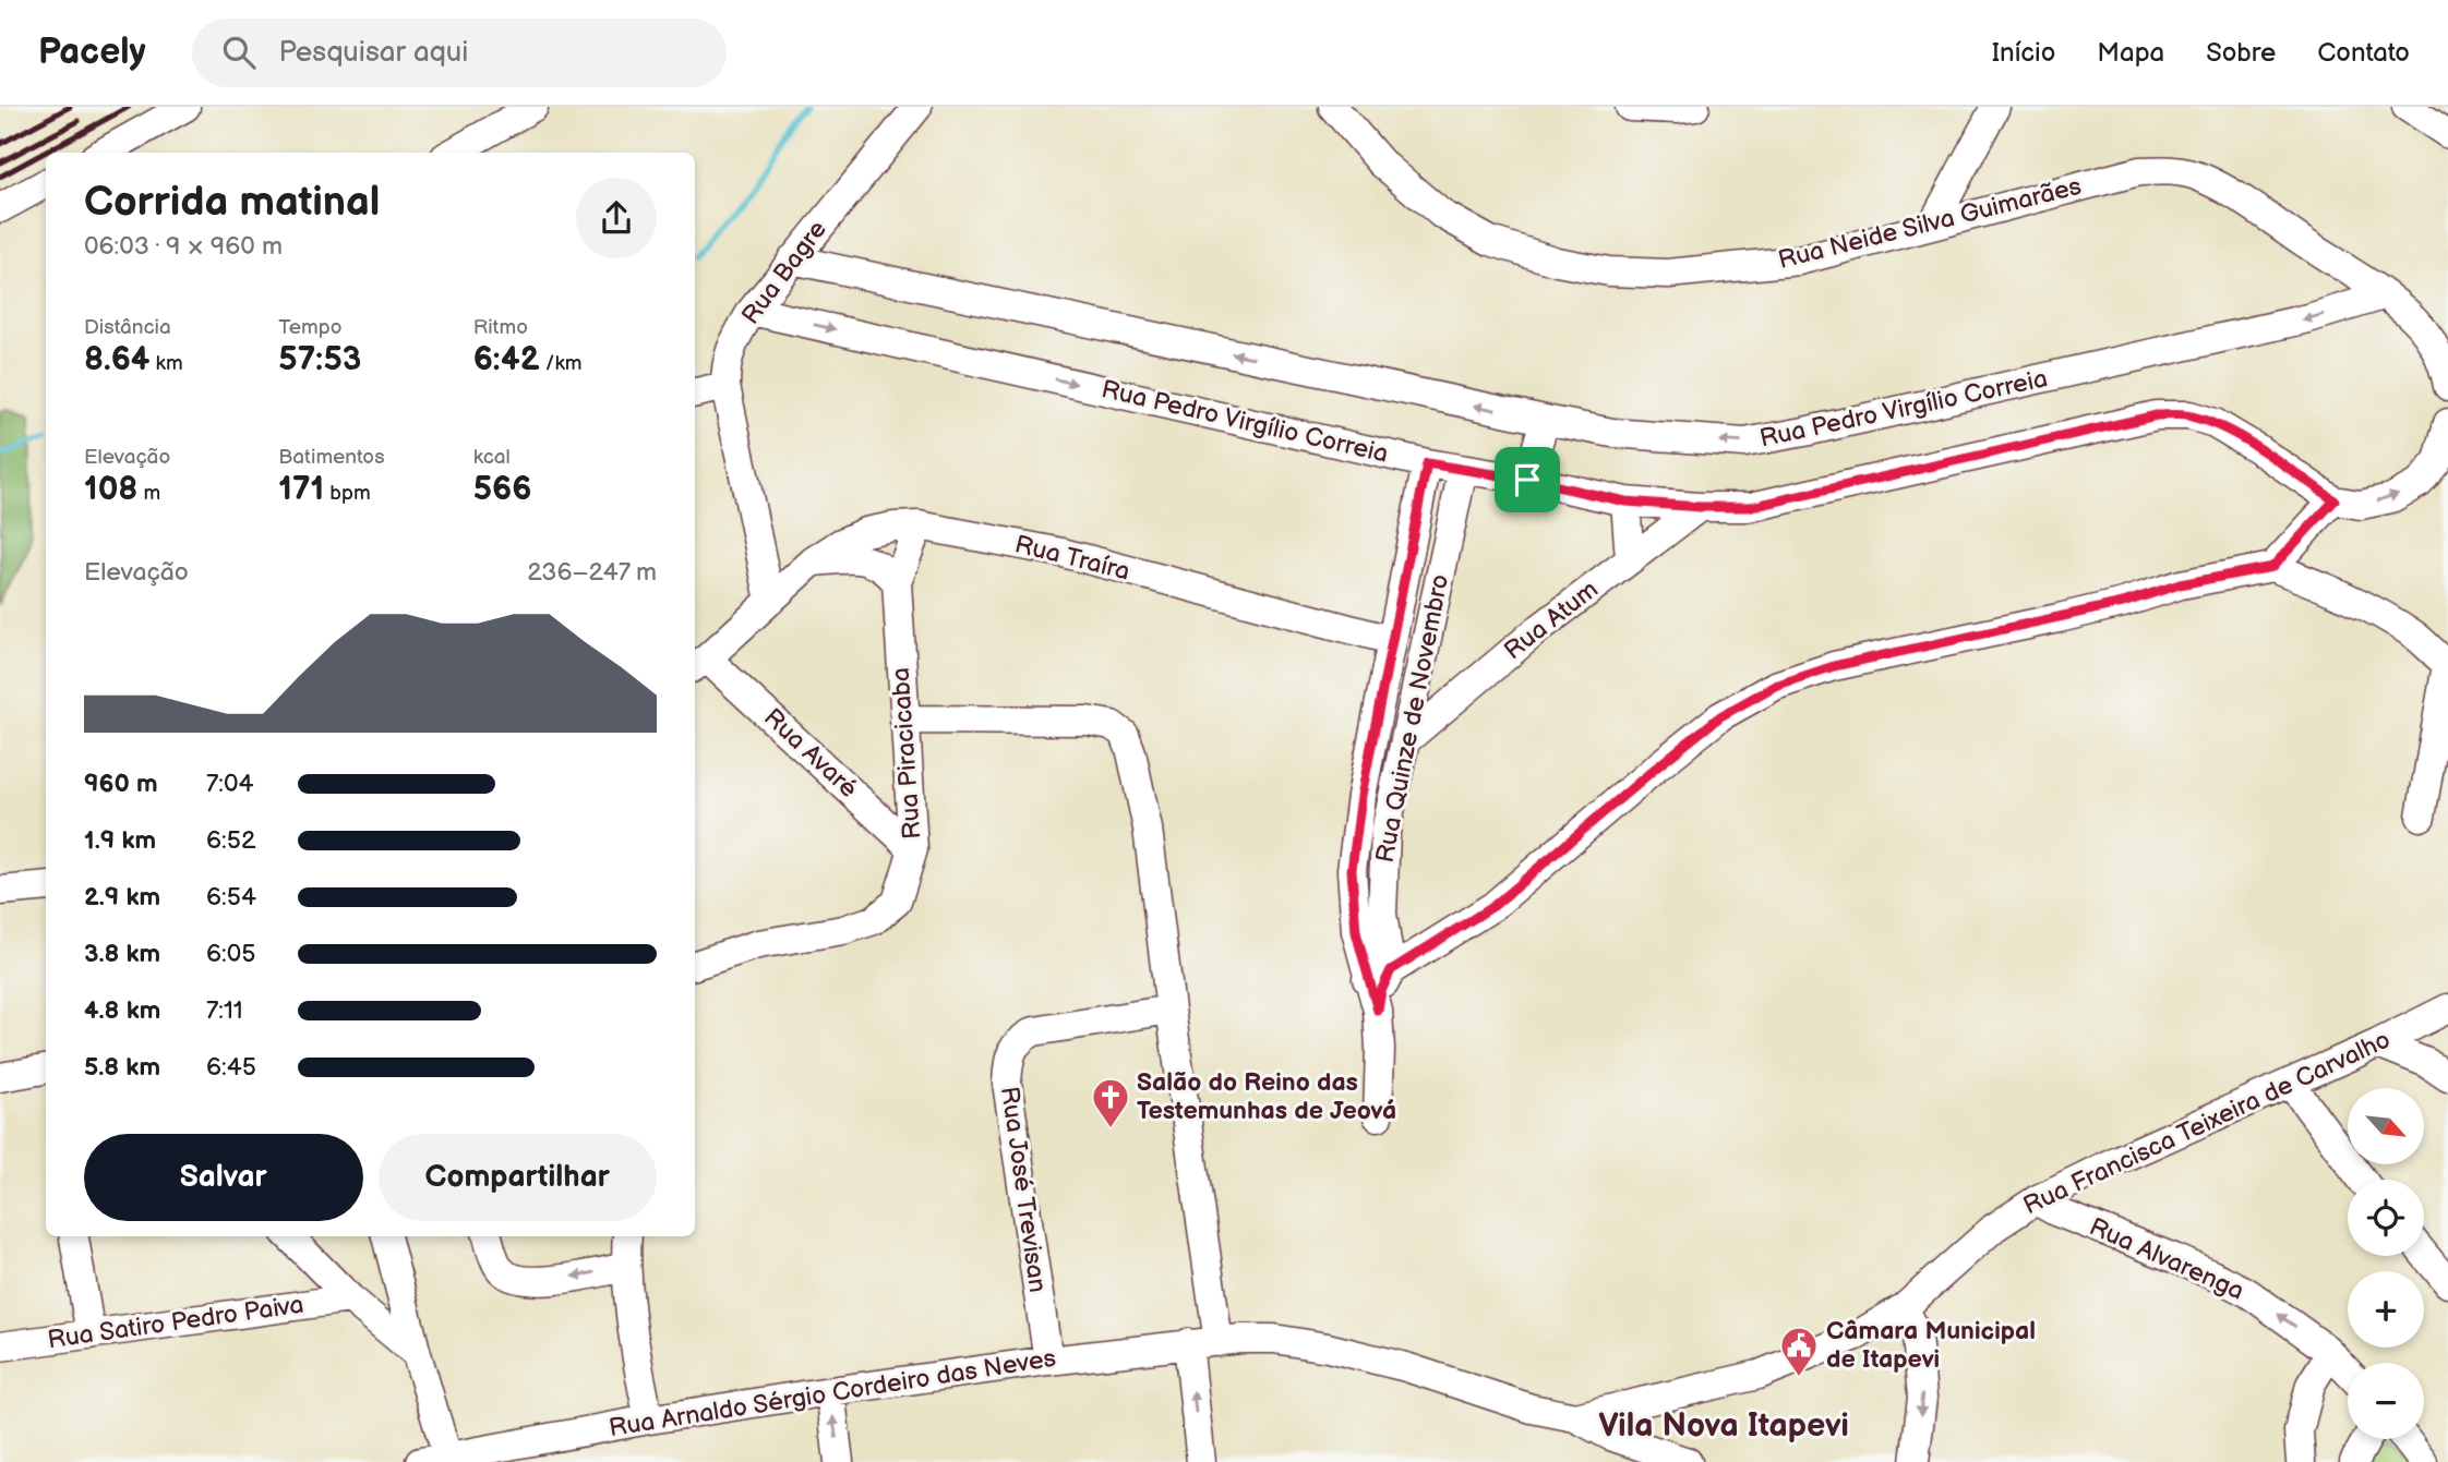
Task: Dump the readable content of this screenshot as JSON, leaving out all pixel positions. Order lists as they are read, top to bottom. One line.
{"streets":{"street":["Rua Neide Silva Guimarães","Rua Bagre","Rua Pedro Virgílio Correia","Rua Traíra","Rua Atum","Rua Quinze de Novembro","Rua Avaré","Rua Piracicaba","Rua Francisca Teixeira de Carvalho","Rua José Trevisan","Rua Alvarenga","Rua Satiro Pedro Paiva","Rua Arnaldo Sérgio Cordeiro das Neves"]},"crossings":[["Rua Neide Silva Guimarães","Rua Pedro Virgílio Correia"],["Rua Bagre","Rua Pedro Virgílio Correia"],["Rua Bagre","Rua Traíra"],["Rua Pedro Virgílio Correia","Rua Atum"],["Rua Pedro Virgílio Correia","Rua Quinze de Novembro"],["Rua Traíra","Rua Quinze de Novembro"],["Rua Traíra","Rua Avaré"],["Rua Traíra","Rua Piracicaba"],["Rua Atum","Rua Quinze de Novembro"],["Rua Avaré","Rua Piracicaba"],["Rua Francisca Teixeira de Carvalho","Rua Alvarenga"],["Rua José Trevisan","Rua Arnaldo Sérgio Cordeiro das Neves"]],"one_way":["Rua Alvarenga"],"districts":["Vila Nova Itapevi"],"places":{"church":["Salão do Reino das Testemunhas de Jeová"],"public building":["Câmara Municipal de Itapevi"]},"north":"bottom right","page":{"header":"Pacely","search":"Pesquisar aqui","nav":["Início","Mapa","Sobre","Contato"],"heading":["Corrida matinal","06:03 · 9 × 960 m"],"stats":[["Distância","8.64 km"],["Tempo","57:53"],["Ritmo","6:42 /km"],["Elevação","108 m"],["Batimentos","171 bpm"],["kcal","566"]],"chart":["Elevação","236–247 m"],"list":[{"name":"960 m","note":"7:04"},{"name":"1.9 km","note":"6:52"},{"name":"2.9 km","note":"6:54"},{"name":"3.8 km","note":"6:05"},{"name":"4.8 km","note":"7:11"},{"name":"5.8 km","note":"6:45"}],"map_buttons":["+","−"],"buttons":["Salvar","Compartilhar"]}}
